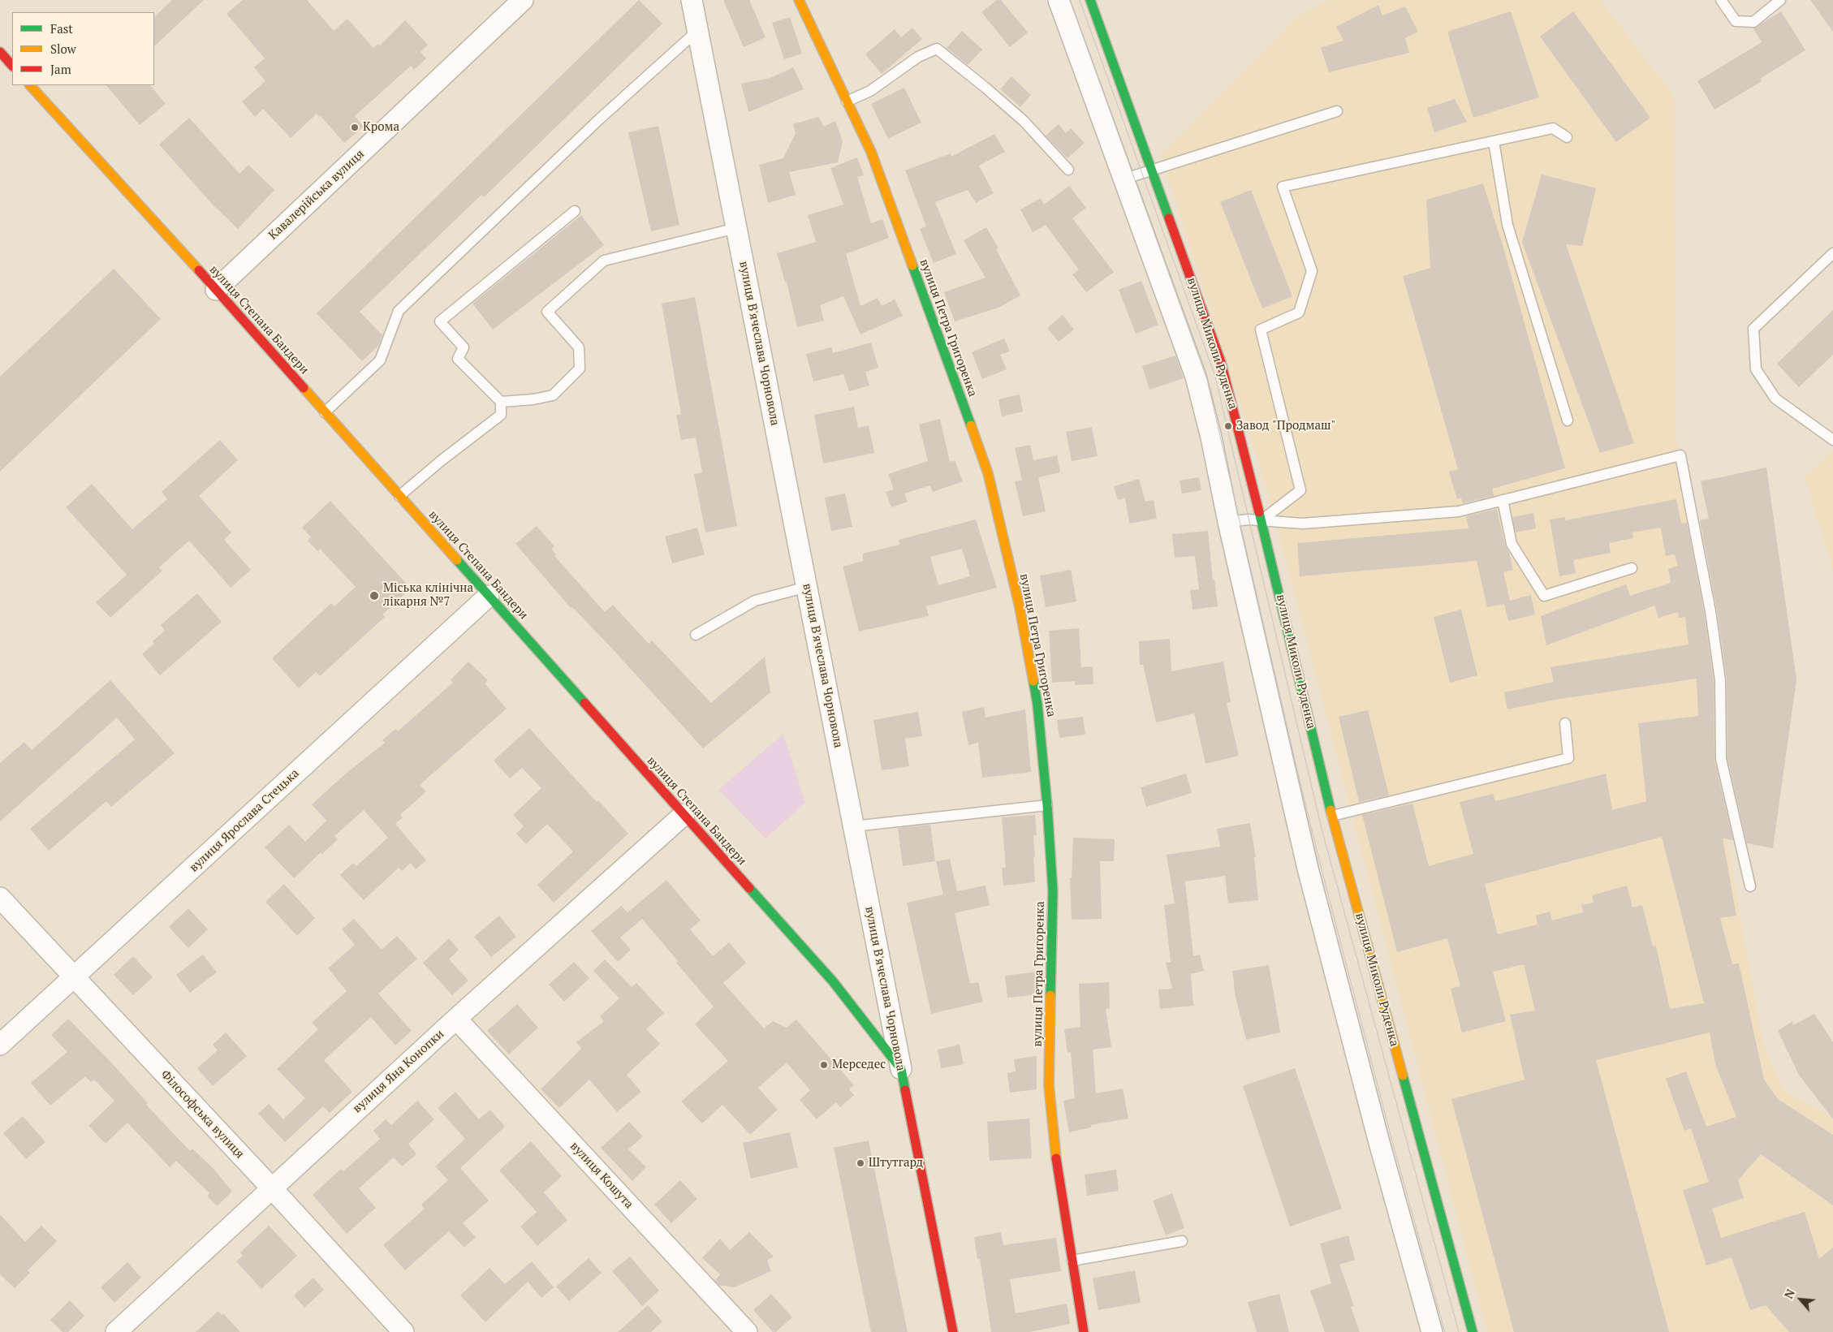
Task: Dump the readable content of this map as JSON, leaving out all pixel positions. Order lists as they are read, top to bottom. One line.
{"streets":{"street":["Кавалерійська вулиця","вулиця Степана Бандери","вулиця Петра Григоренка","вулиця В'ячеслава Чорновола","вулиця Миколи Руденка","вулиця Ярослава Стецька","вулиця Яна Конопки","Філософська вулиця","вулиця Кошута"]},"crossings":[["Кавалерійська вулиця","вулиця Степана Бандери"],["вулиця Степана Бандери","вулиця В'ячеслава Чорновола"],["вулиця Степана Бандери","вулиця Ярослава Стецька"],["вулиця Степана Бандери","вулиця Яна Конопки"],["вулиця Ярослава Стецька","Філософська вулиця"],["вулиця Яна Конопки","Філософська вулиця"],["вулиця Яна Конопки","вулиця Кошута"]],"places":["Крома","Завод \"Продмаш\"","Міська клінічна лікарня №7","Мерседес","Штутгард"],"legend":["Fast","Slow","Jam"],"north":"top left"}
